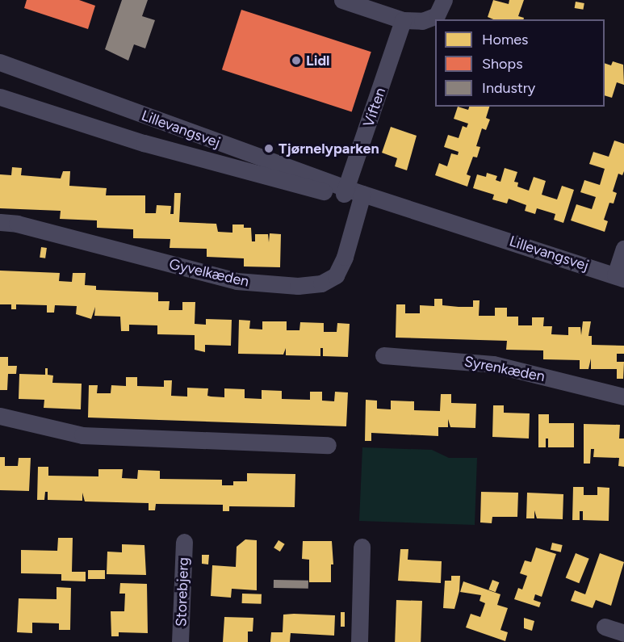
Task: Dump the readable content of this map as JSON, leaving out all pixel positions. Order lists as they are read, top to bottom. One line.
{"streets":{"street":["Viften","Lillevangsvej","Gyvelkæden","Syrenkæden","Storebjerg"]},"crossings":[["Viften","Lillevangsvej"],["Lillevangsvej","Gyvelkæden"]],"places":["Lidl","Tjørnelyparken"],"legend":["Homes","Shops","Industry"]}
